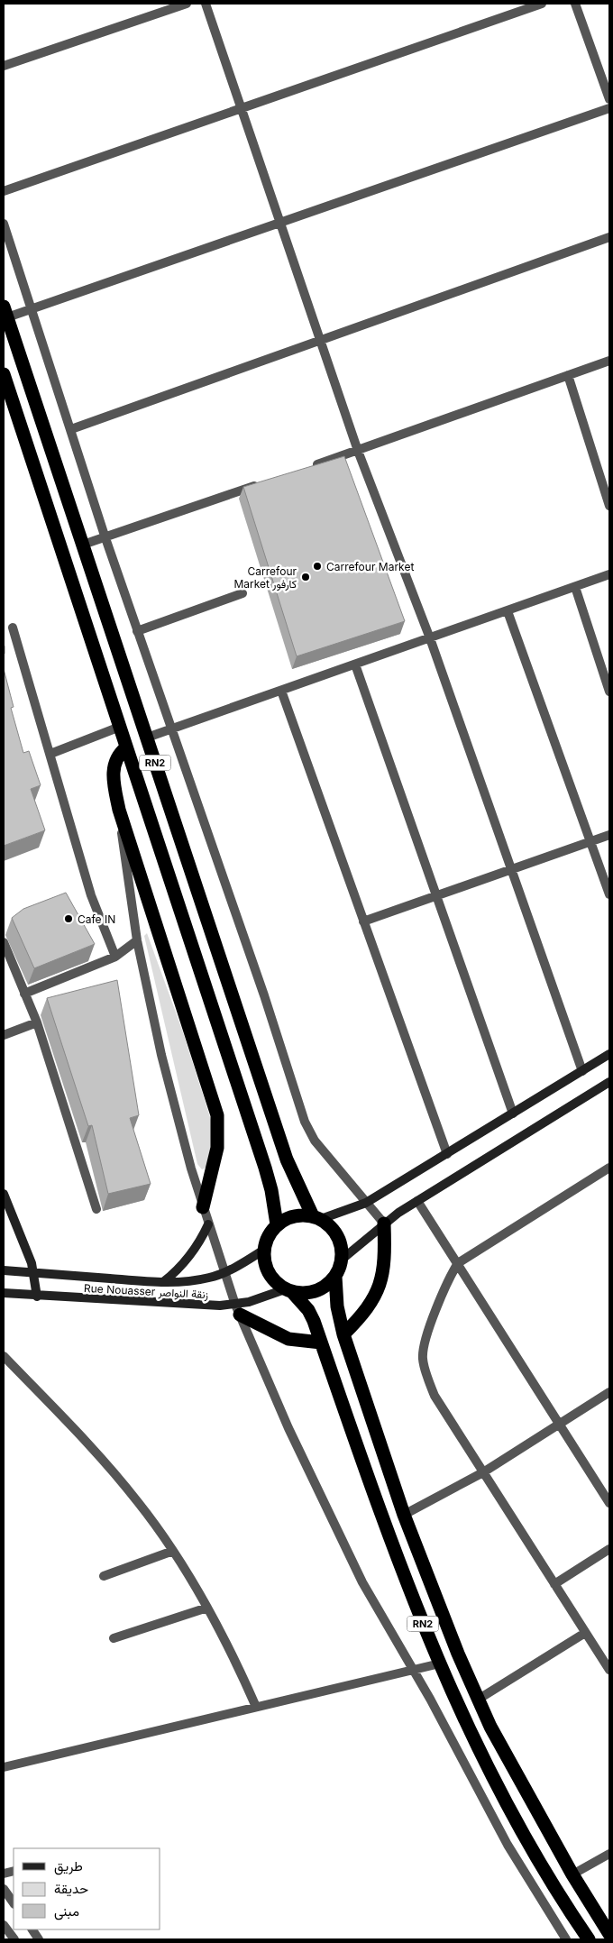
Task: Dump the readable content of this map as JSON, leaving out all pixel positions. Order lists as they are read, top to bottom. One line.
{"streets":{"highway":["RN2"],"main road":["Rue Nouasser زنقة النواصر"]},"crossings":[["RN2","Rue Nouasser زنقة النواصر"]],"places":["Carrefour Market","Carrefour Market كارفور","Cafe IN"],"legend":["طريق","حديقة","مبنى"]}
